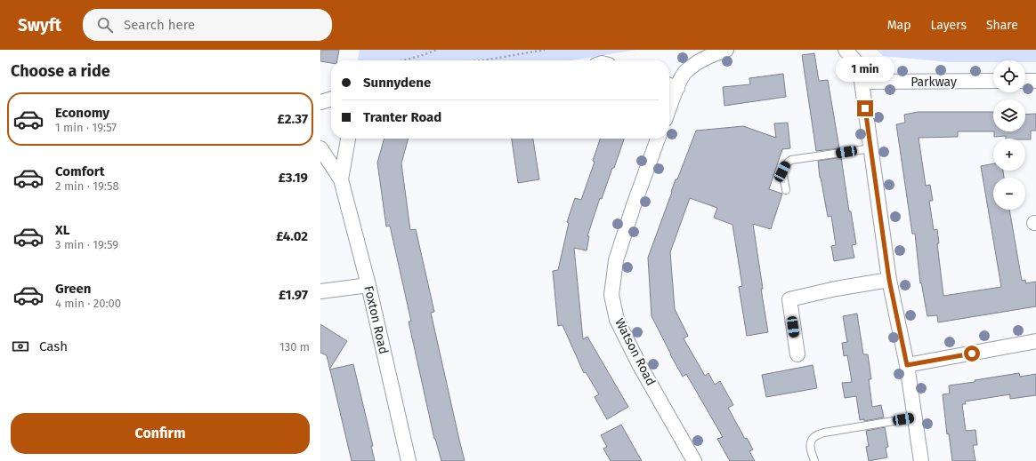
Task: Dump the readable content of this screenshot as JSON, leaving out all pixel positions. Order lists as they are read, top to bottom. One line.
{"streets":{"street":["Parkway","Foxton Road","Watson Road"]},"page":{"header":"Swyft","search":"Search here","nav":["Map","Layers","Share"],"heading":"Choose a ride","bubble":"1 min","map_buttons":["+","−"],"banner":["Sunnydene","Tranter Road"],"list":[{"name":"Economy","note":"1 min · 19:57","value":"£2.37"},{"name":"Comfort","note":"2 min · 19:58","value":"£3.19"},{"name":"XL","note":"3 min · 19:59","value":"£4.02"},{"name":"Green","note":"4 min · 20:00","value":"£1.97"}],"pay":["Cash","130 m"],"buttons":"Confirm"}}
